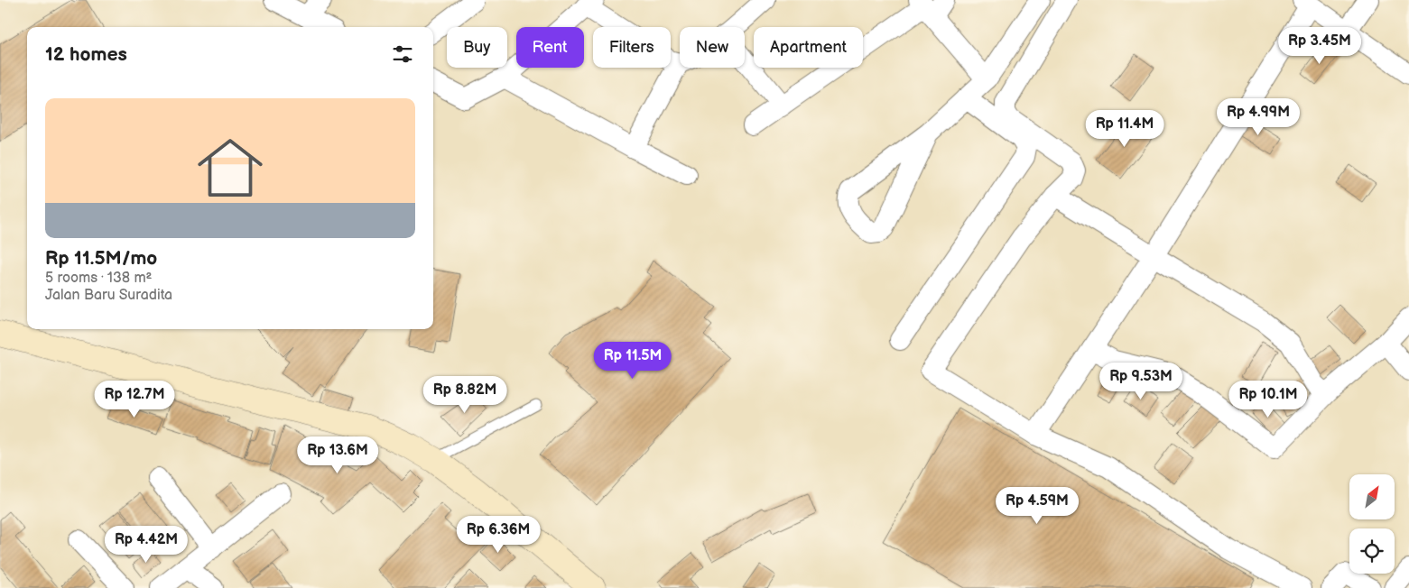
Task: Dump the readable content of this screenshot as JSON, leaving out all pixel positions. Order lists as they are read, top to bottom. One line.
{"north":"top right","page":{"price":["Rp 3.45M","Rp 4.99M","Rp 11.4M","Rp 11.5M","Rp 9.53M","Rp 8.82M","Rp 12.7M","Rp 10.1M","Rp 13.6M","Rp 4.59M","Rp 6.36M","Rp 4.42M"],"chip":["Buy","Rent","Filters","New","Apartment"],"heading":"12 homes","list":[{"name":"Rp 11.5M/mo","note":"5 rooms · 138 m² · Jalan Baru Suradita"}]}}
